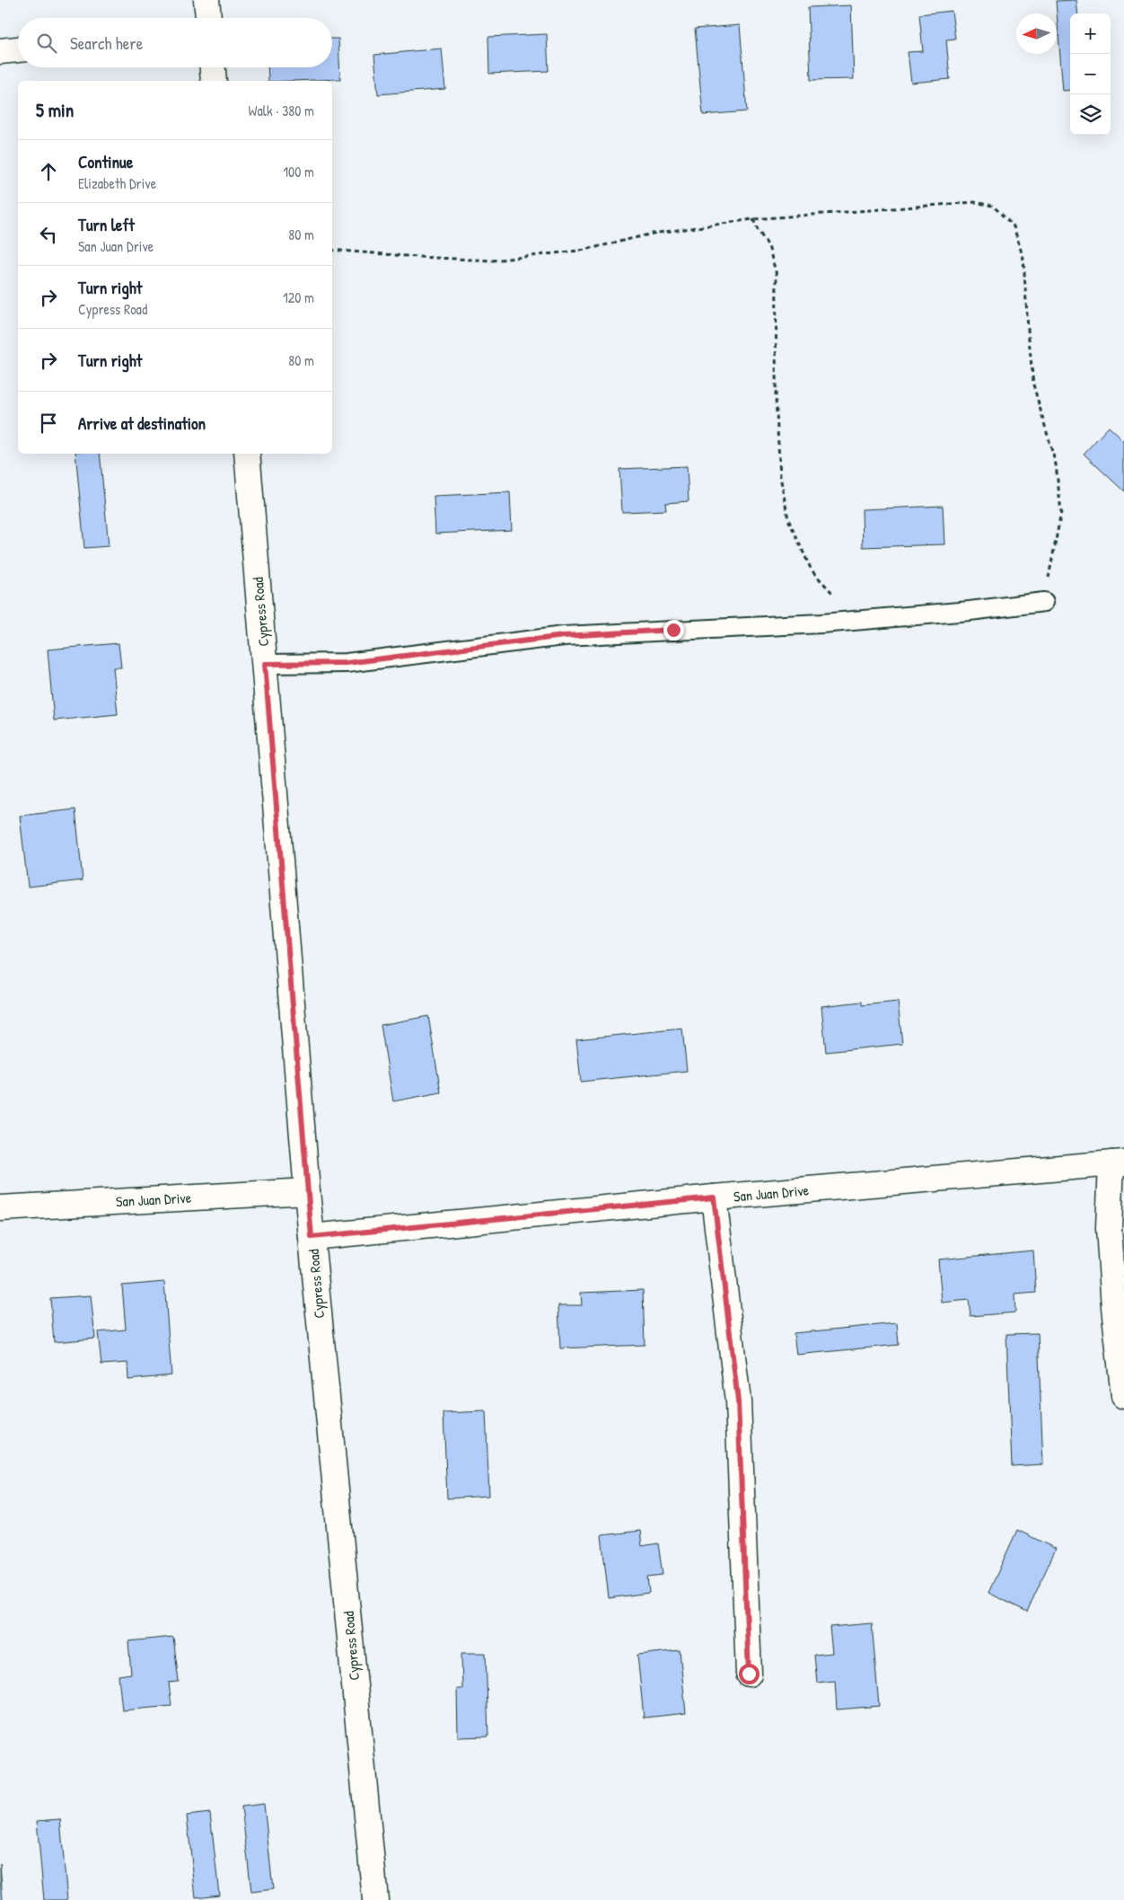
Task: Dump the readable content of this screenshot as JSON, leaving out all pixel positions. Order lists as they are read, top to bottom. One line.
{"streets":{"street":["Cypress Road","San Juan Drive"]},"crossings":[["Cypress Road","San Juan Drive"]],"north":"left","page":{"map_buttons":["+","−"],"search":"Search here","heading":["5 min","Walk · 380 m"],"list":[["Continue","Elizabeth Drive","100 m"],["Turn left","San Juan Drive","80 m"],["Turn right","Cypress Road","120 m"],["Turn right","80 m"],"Arrive at destination"]}}
